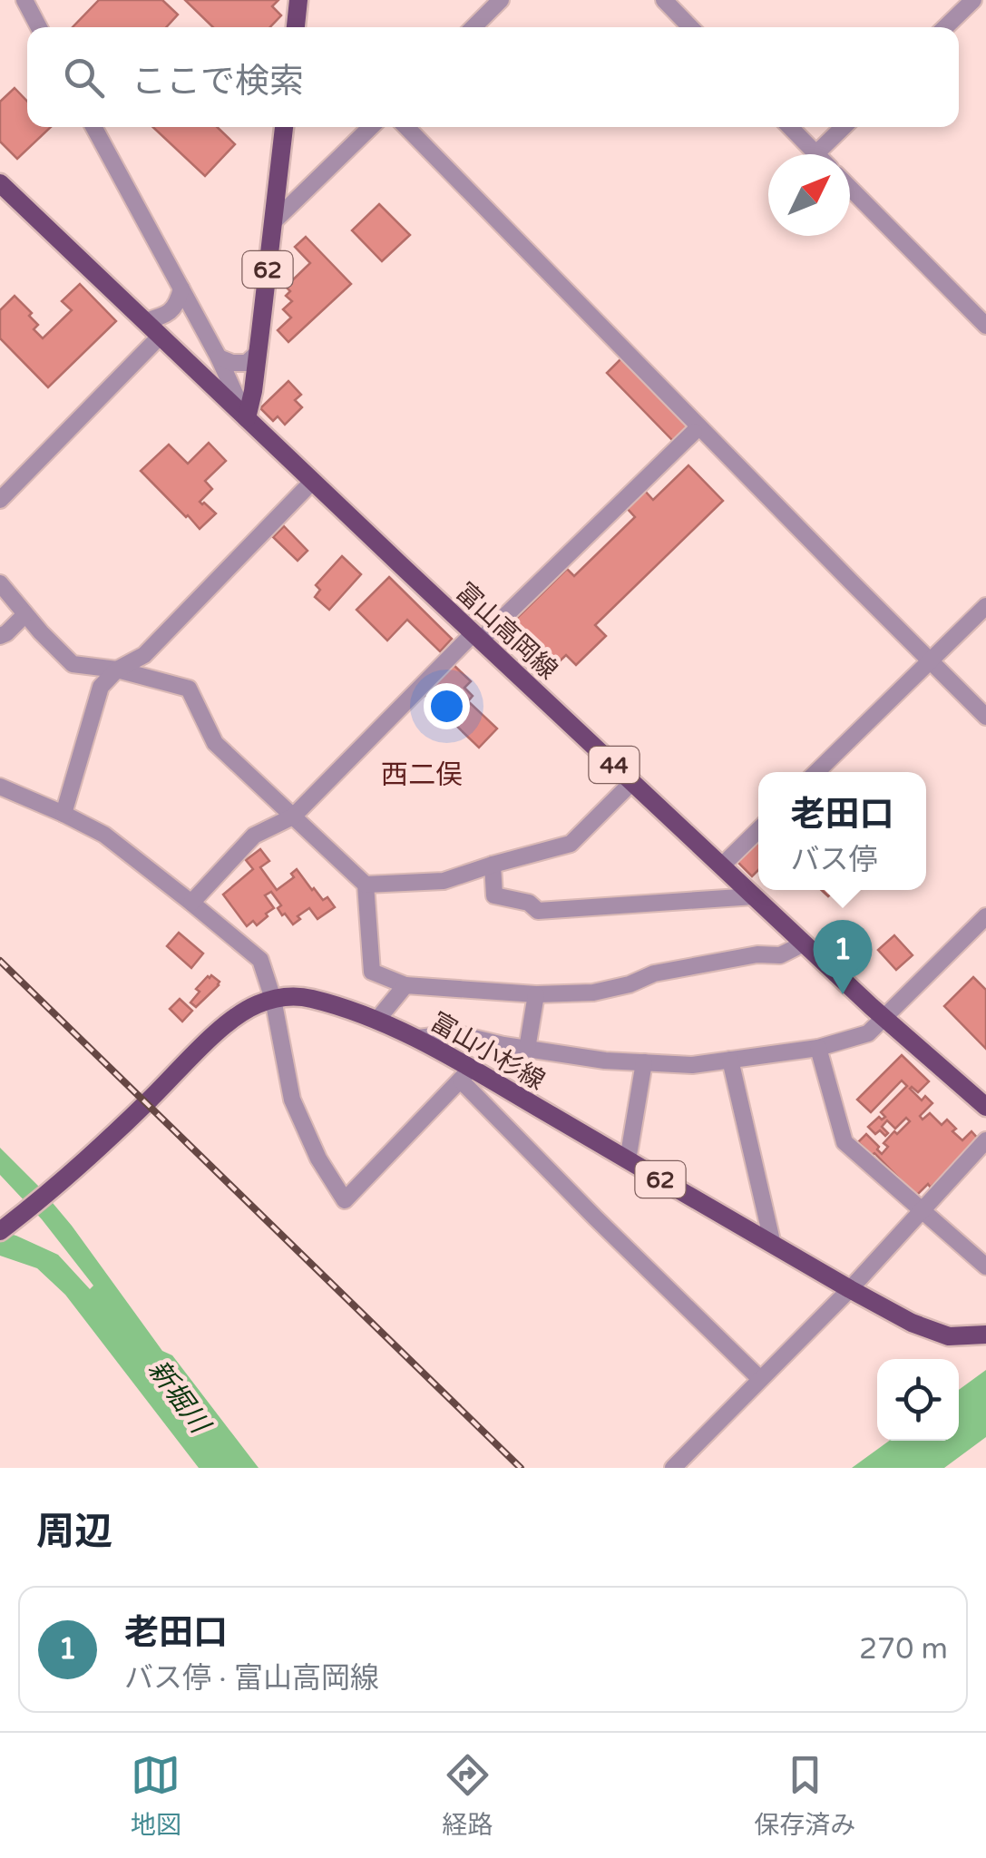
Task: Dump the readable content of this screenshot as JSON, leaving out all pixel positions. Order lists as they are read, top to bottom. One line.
{"streets":{"main road":["62","富山高岡線","44","富山小杉線"]},"crossings":[["62","富山高岡線"]],"districts":["西二俣"],"water":["新堀川"],"north":"top right","page":{"search":"ここで検索","popup":["老田口","バス停"],"pins":"1","heading":"周辺","list":[{"mark":"1","name":"老田口","note":"バス停 · 富山高岡線","value":"270 m"}],"nav":["地図","経路","保存済み"]}}
